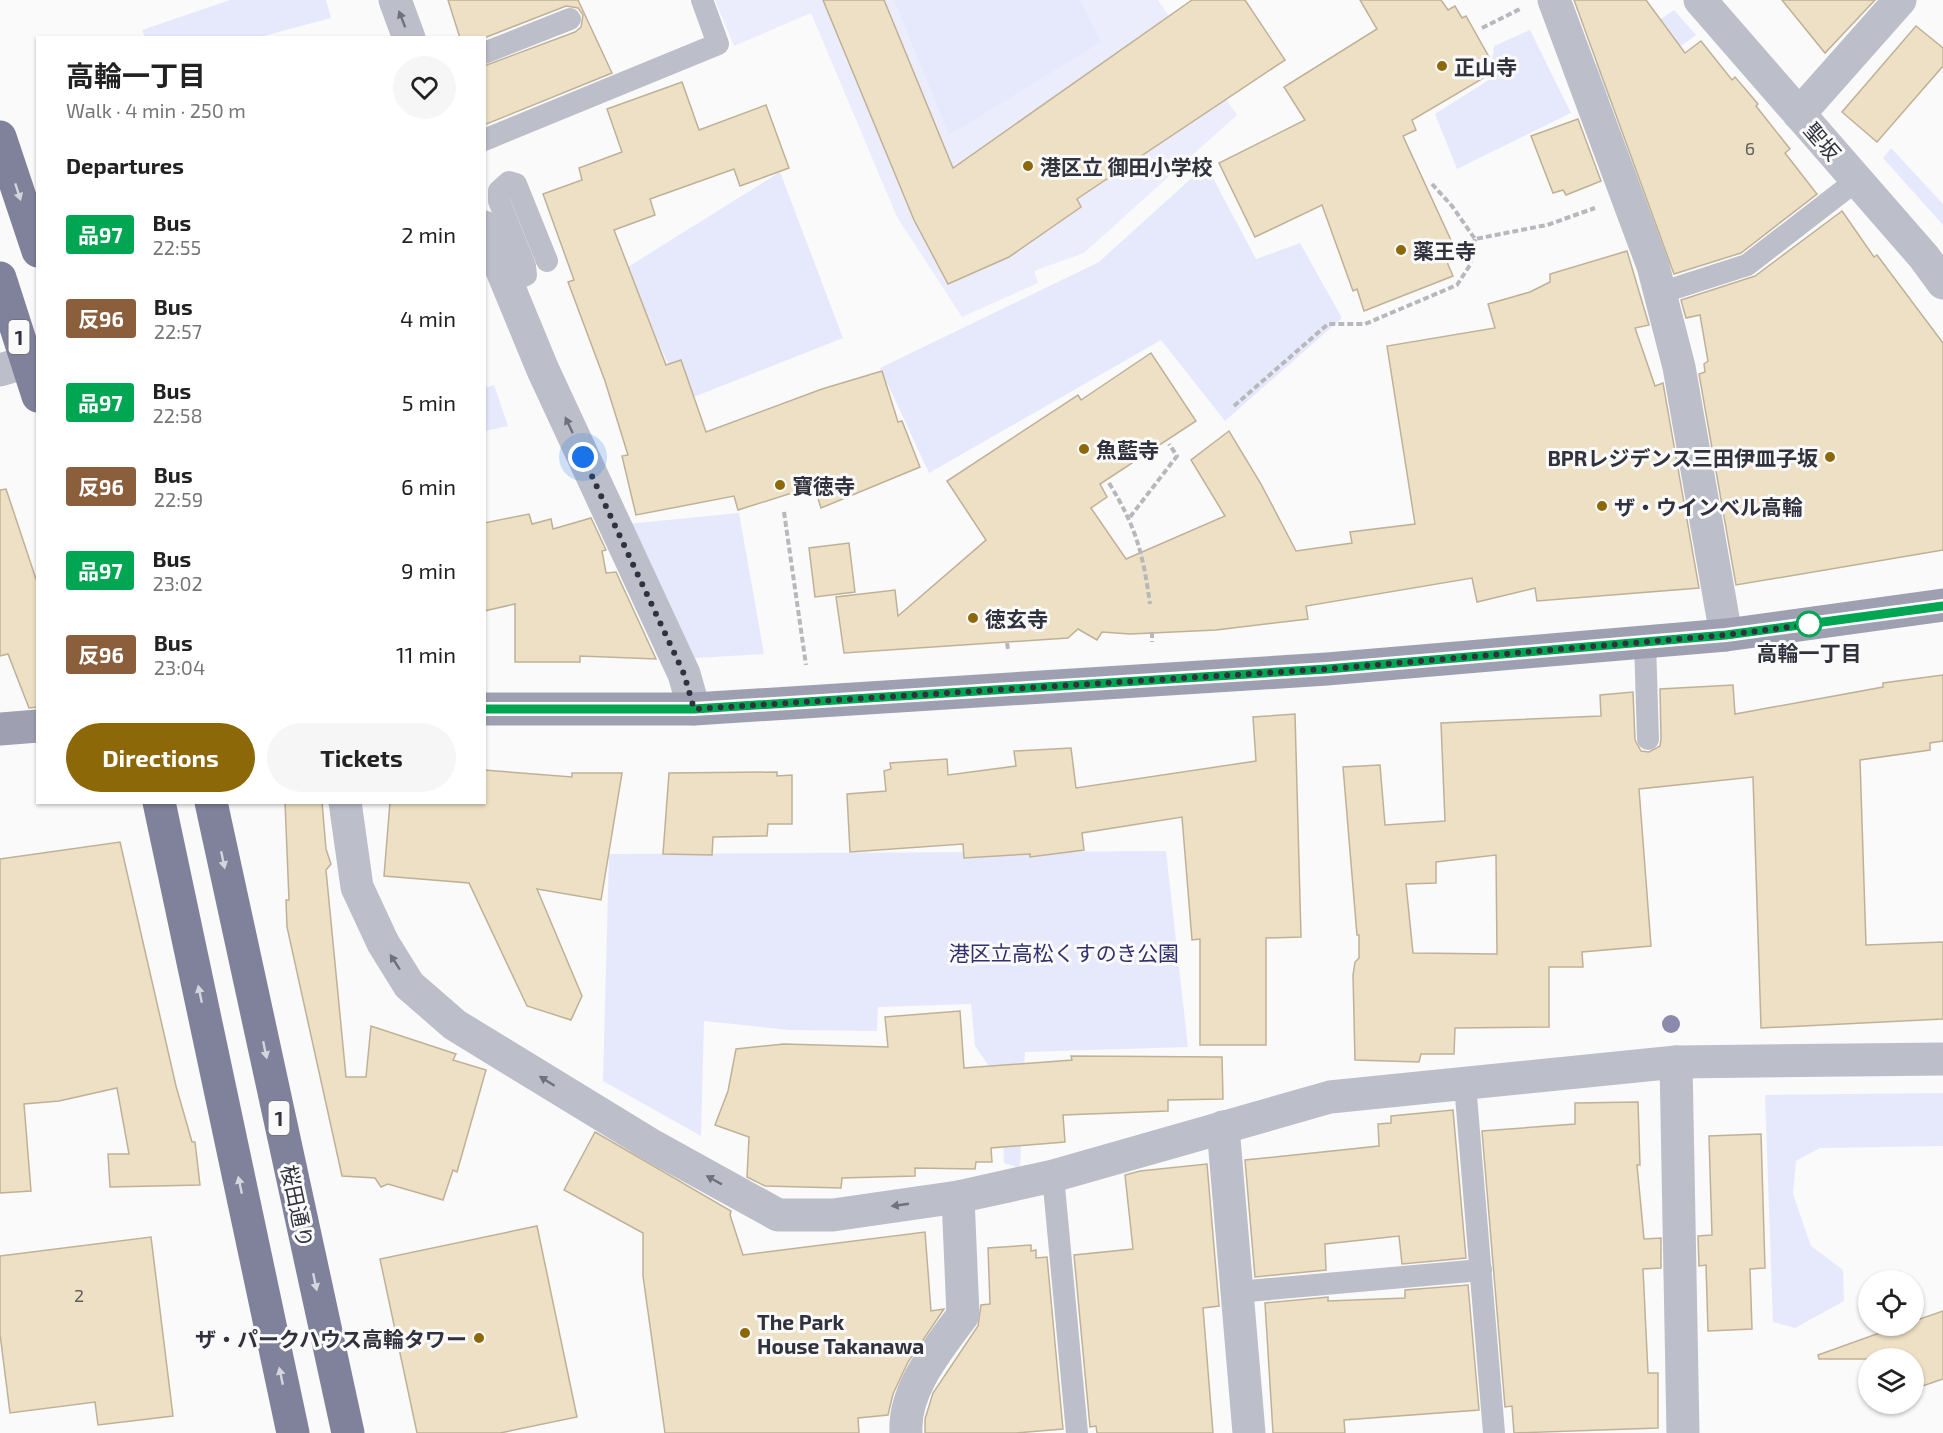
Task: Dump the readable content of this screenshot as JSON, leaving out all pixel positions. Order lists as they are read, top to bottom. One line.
{"streets":{"highway":["1","桜田通り"],"street":["聖坂"]},"parks":["港区立高松くすのき公園"],"places":["正山寺","港区立 御田小学校","薬王寺","魚藍寺","BPRレジデンス三田伊皿子坂","寶徳寺","ザ・ウインベル高輪","徳玄寺","高輪一丁目","The Park House Takanawa","ザ・パークハウス高輪タワー"],"lines":["bus line 品97"],"house_numbers":["6","2"],"page":{"heading":[["高輪一丁目","Walk · 4 min · 250 m"],"Departures"],"list":[{"mark":"品97","name":"Bus","note":"22:55","value":"2 min"},{"mark":"反96","name":"Bus","note":"22:57","value":"4 min"},{"mark":"品97","name":"Bus","note":"22:58","value":"5 min"},{"mark":"反96","name":"Bus","note":"22:59","value":"6 min"},{"mark":"品97","name":"Bus","note":"23:02","value":"9 min"},{"mark":"反96","name":"Bus","note":"23:04","value":"11 min"}],"buttons":["Directions","Tickets"]}}
